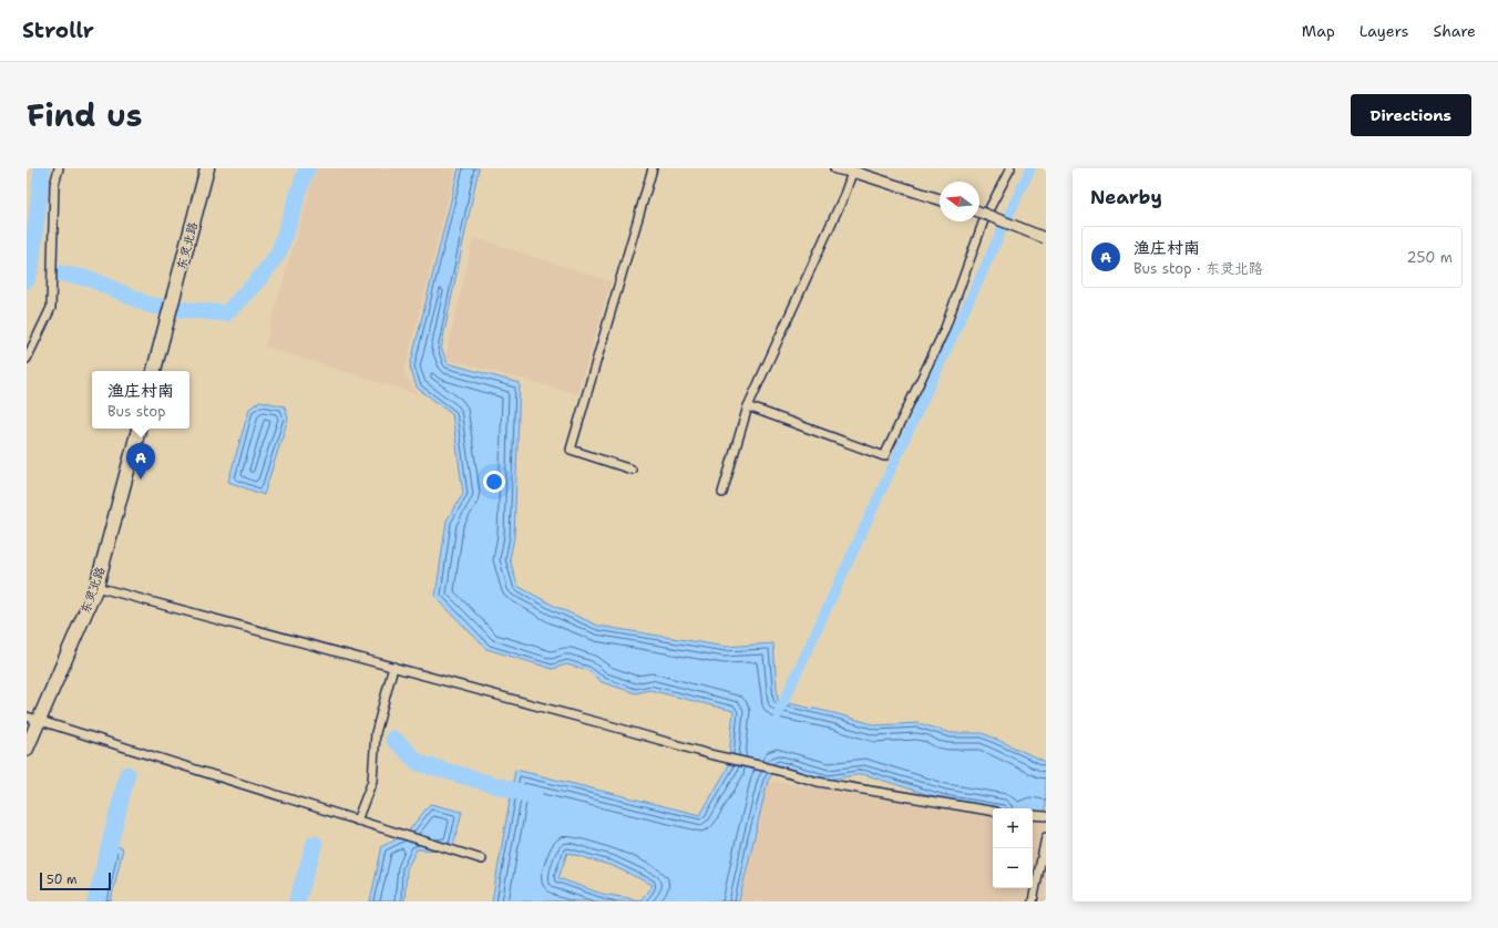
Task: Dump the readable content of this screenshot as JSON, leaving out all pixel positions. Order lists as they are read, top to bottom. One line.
{"streets":{"main road":["东灵北路"]},"scale_bar":"50 m","north":"left","page":{"header":"Strollr","nav":["Map","Layers","Share"],"title":"Find us","buttons":"Directions","heading":"Nearby","list":[{"mark":"A","name":"渔庄村南","note":"Bus stop · 东灵北路","value":"250 m"}],"popup":["渔庄村南","Bus stop"],"pins":"A","map_buttons":["+","−"],"scale":"50 m"}}
